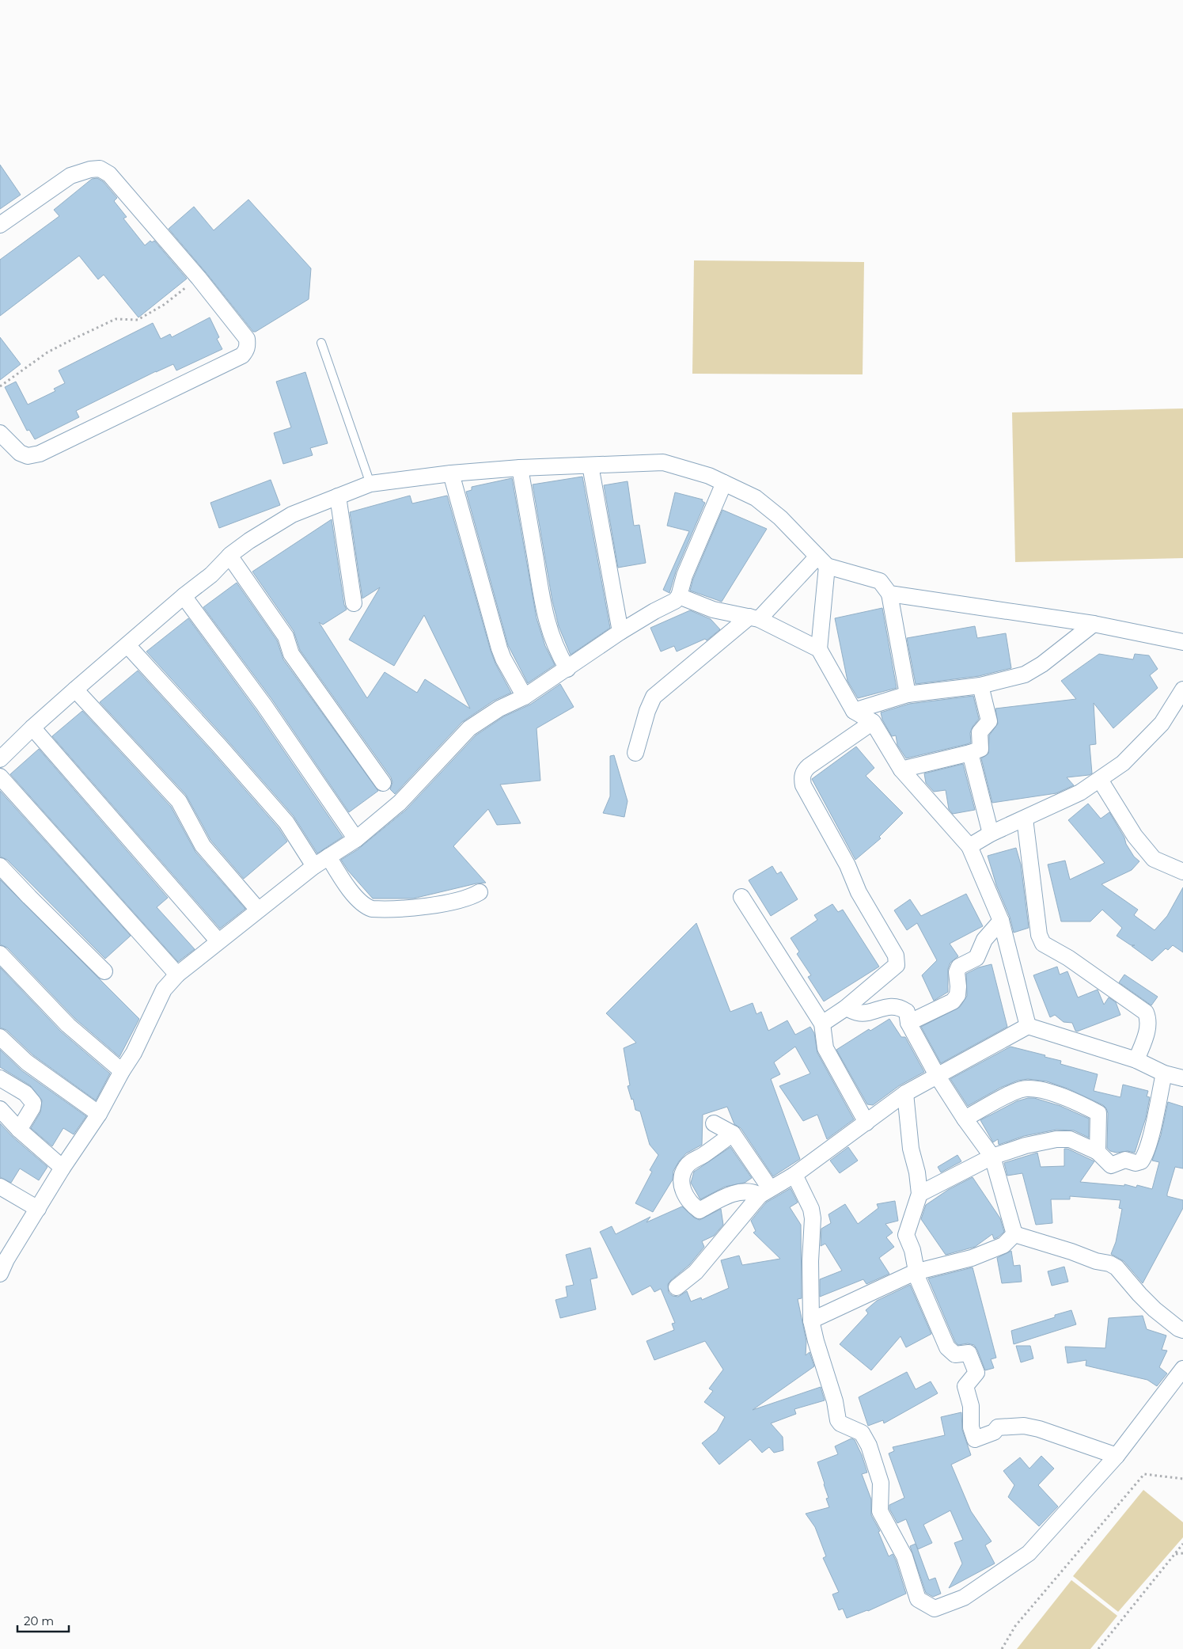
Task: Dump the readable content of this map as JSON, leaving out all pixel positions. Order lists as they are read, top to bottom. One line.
{"scale_bar":"20 m"}
